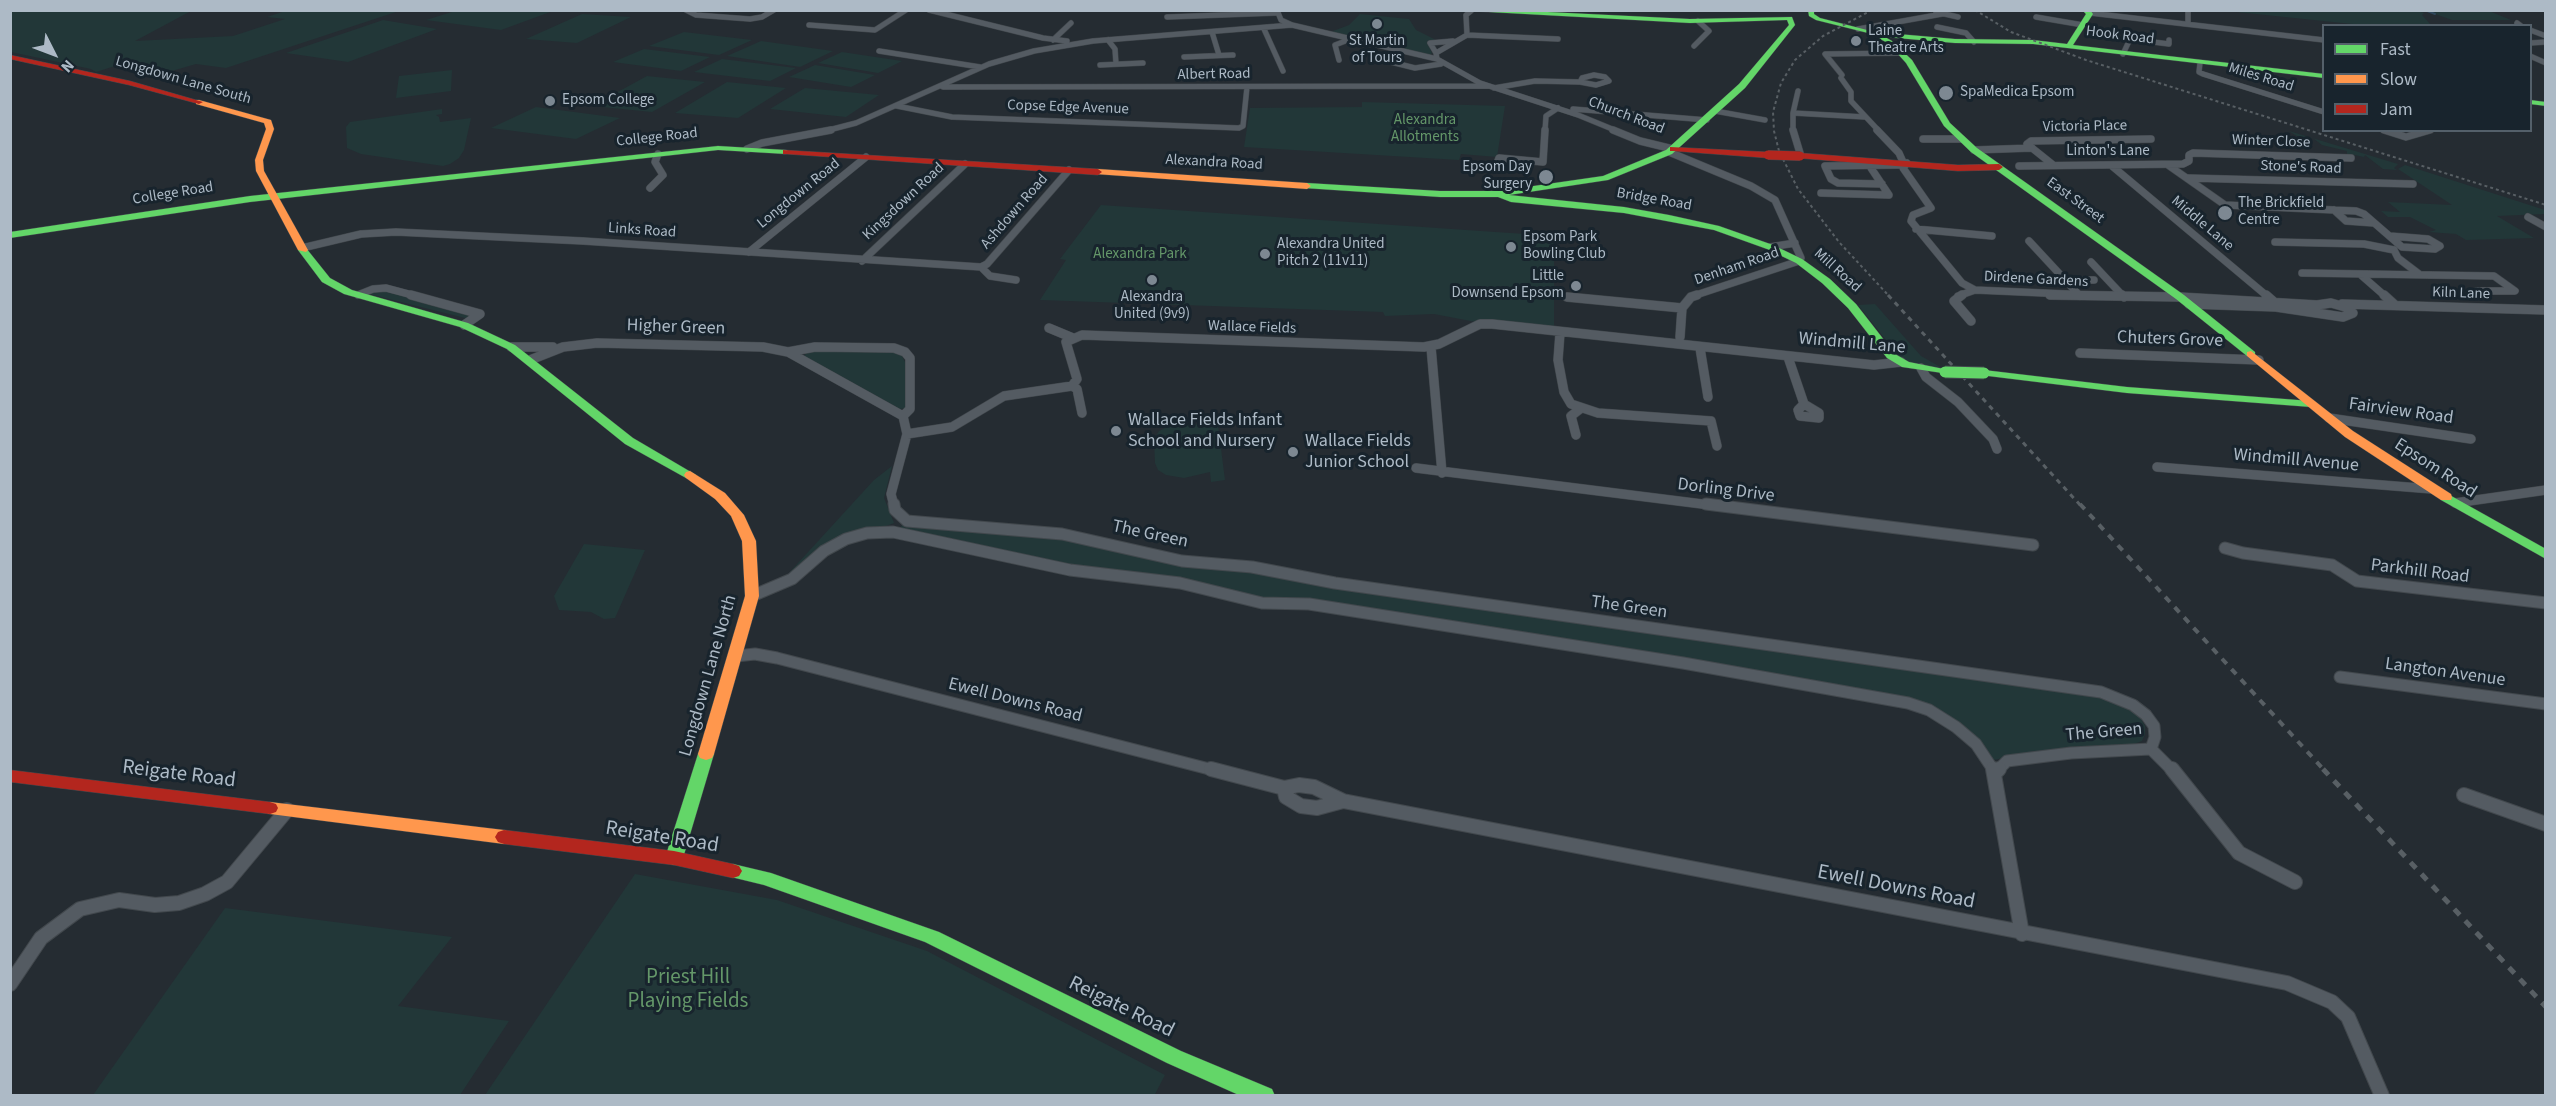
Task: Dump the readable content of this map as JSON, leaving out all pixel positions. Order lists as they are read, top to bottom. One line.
{"streets":{"main road":["Hook Road","Longdown Lane South","Church Road","College Road","Alexandra Road","Bridge Road","East Street","Mill Road","Windmill Lane","Epsom Road","Longdown Lane North","Reigate Road"],"street":["Albert Road","Miles Road","Copse Edge Avenue","Victoria Place","Winter Close","Linton's Lane","Stone's Road","Longdown Road","Kingsdown Road","Ashdown Road","Middle Lane","Links Road","Denham Road","Dirdene Gardens","Kiln Lane","Higher Green","Wallace Fields","Chuters Grove","Fairview Road","Windmill Avenue","Dorling Drive","The Green","Parkhill Road","Langton Avenue","Ewell Downs Road"]},"crossings":[["Hook Road","Miles Road"],["Hook Road","East Street"],["Albert Road","Copse Edge Avenue"],["Albert Road","Church Road"],["Albert Road","College Road"],["Longdown Lane South","College Road"],["Longdown Lane South","Longdown Lane North"],["Copse Edge Avenue","College Road"],["Church Road","College Road"],["Church Road","Alexandra Road"],["Church Road","East Street"],["Church Road","Mill Road"],["Victoria Place","Linton's Lane"],["Victoria Place","East Street"],["College Road","Alexandra Road"],["College Road","Longdown Lane North"],["Winter Close","Linton's Lane"],["Linton's Lane","Middle Lane"],["Alexandra Road","Longdown Road"],["Alexandra Road","Bridge Road"],["Alexandra Road","Kingsdown Road"],["Alexandra Road","Ashdown Road"],["Alexandra Road","Mill Road"],["Longdown Road","Links Road"],["Bridge Road","Denham Road"],["Bridge Road","Mill Road"],["East Street","Dirdene Gardens"],["East Street","Kiln Lane"],["East Street","Chuters Grove"],["East Street","Windmill Lane"],["East Street","Epsom Road"],["Kingsdown Road","Links Road"],["Ashdown Road","Links Road"],["Middle Lane","Kiln Lane"],["Links Road","Longdown Lane North"],["Denham Road","Mill Road"],["Mill Road","Windmill Lane"],["Dirdene Gardens","Kiln Lane"],["Higher Green","Longdown Lane North"],["Wallace Fields","Windmill Lane"],["Windmill Lane","Epsom Road"],["Fairview Road","Epsom Road"],["Windmill Avenue","Epsom Road"],["Longdown Lane North","Ewell Downs Road"],["Longdown Lane North","Reigate Road"]],"parks":["Alexandra Allotments","Alexandra Park","Priest Hill Playing Fields"],"places":["St Martin of Tours","Laine Theatre Arts","SpaMedica Epsom","Epsom College","Epsom Day Surgery","The Brickfield Centre","Epsom Park Bowling Club","Alexandra United Pitch 2 (11v11)","Alexandra United (9v9)","Little Downsend Epsom","Wallace Fields Infant School and Nursery","Wallace Fields Junior School"],"legend":["Fast","Slow","Jam"],"north":"bottom right"}
